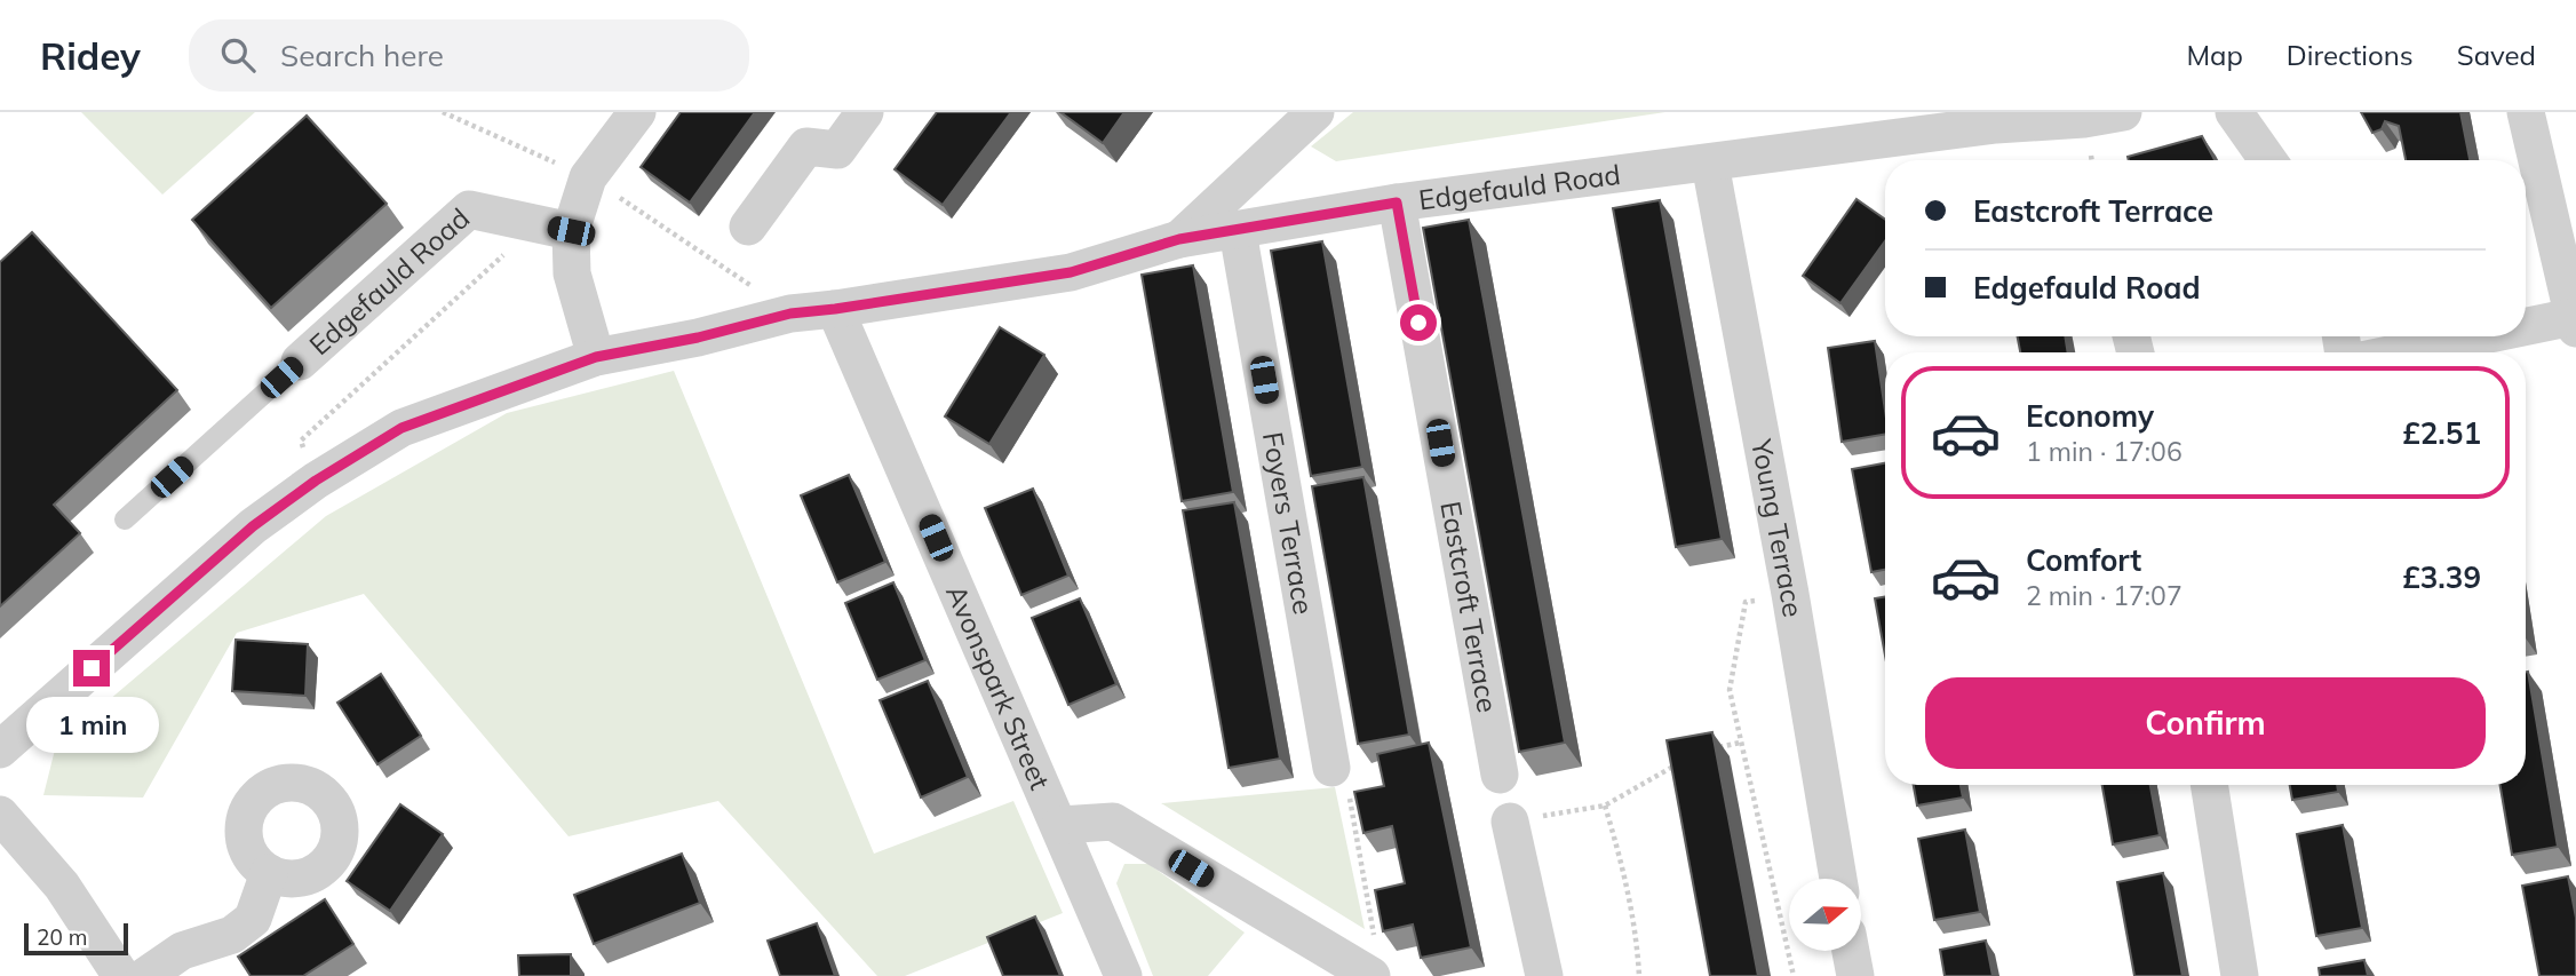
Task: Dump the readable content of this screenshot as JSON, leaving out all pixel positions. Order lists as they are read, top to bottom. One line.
{"streets":{"street":["Edgefauld Road","Foyers Terrace","Young Terrace","Eastcroft Terrace","Avonspark Street"]},"crossings":[["Edgefauld Road","Foyers Terrace"],["Edgefauld Road","Young Terrace"],["Edgefauld Road","Eastcroft Terrace"],["Edgefauld Road","Avonspark Street"]],"scale_bar":"20 m","north":"right","page":{"header":"Ridey","search":"Search here","nav":["Map","Directions","Saved"],"banner":["Eastcroft Terrace","Edgefauld Road"],"list":[{"name":"Economy","note":"1 min · 17:06","value":"£2.51"},{"name":"Comfort","note":"2 min · 17:07","value":"£3.39"}],"buttons":"Confirm","bubble":"1 min","scale":"20 m"}}
